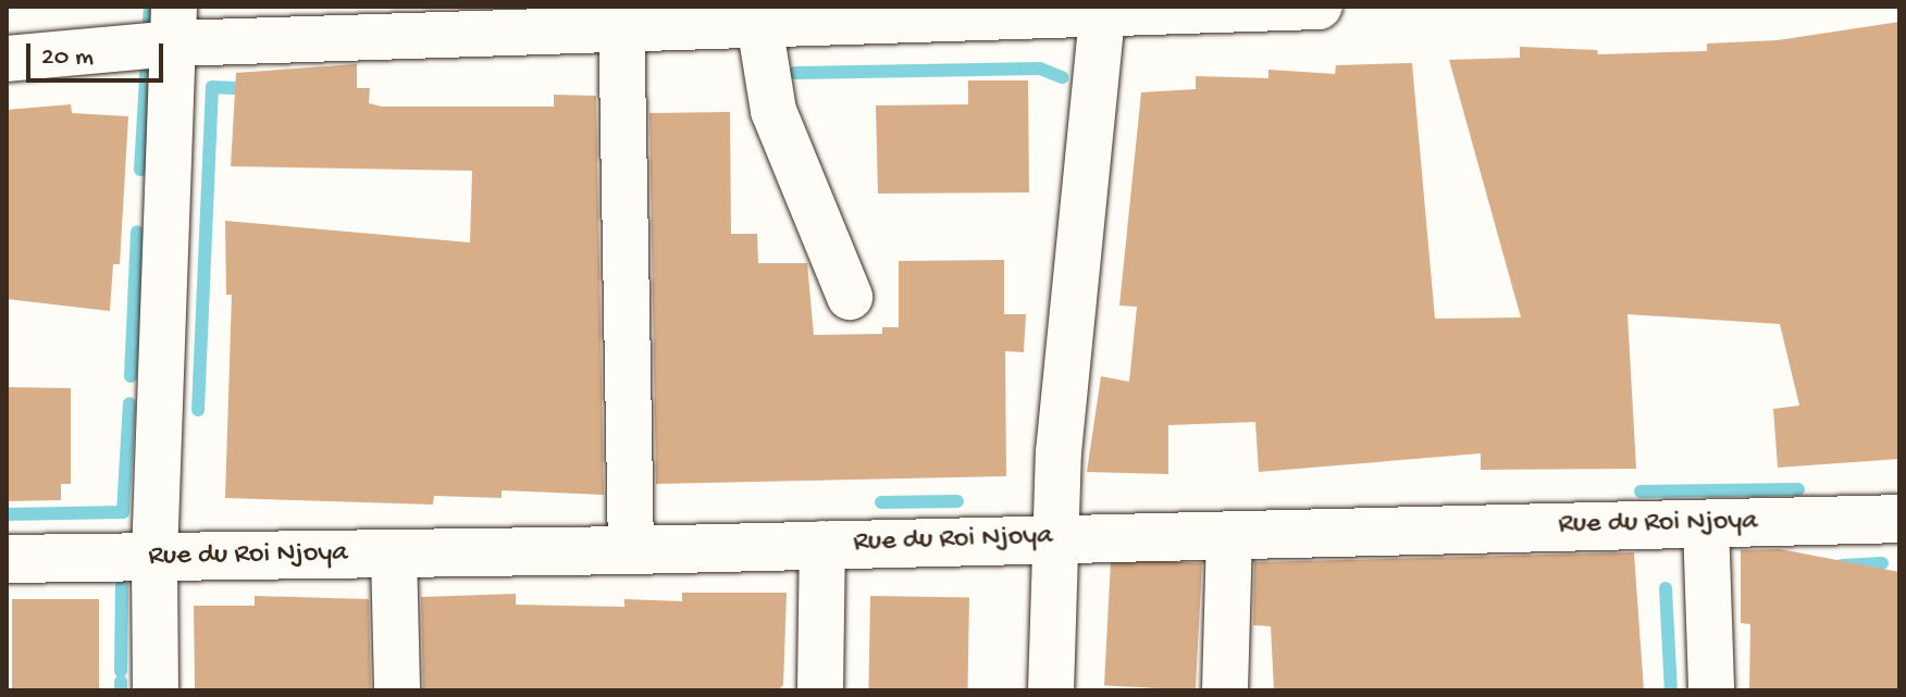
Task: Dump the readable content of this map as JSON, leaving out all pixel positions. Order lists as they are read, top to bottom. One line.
{"streets":{"main road":["Rue du Roi Njoya"]},"scale_bar":"20 m"}
